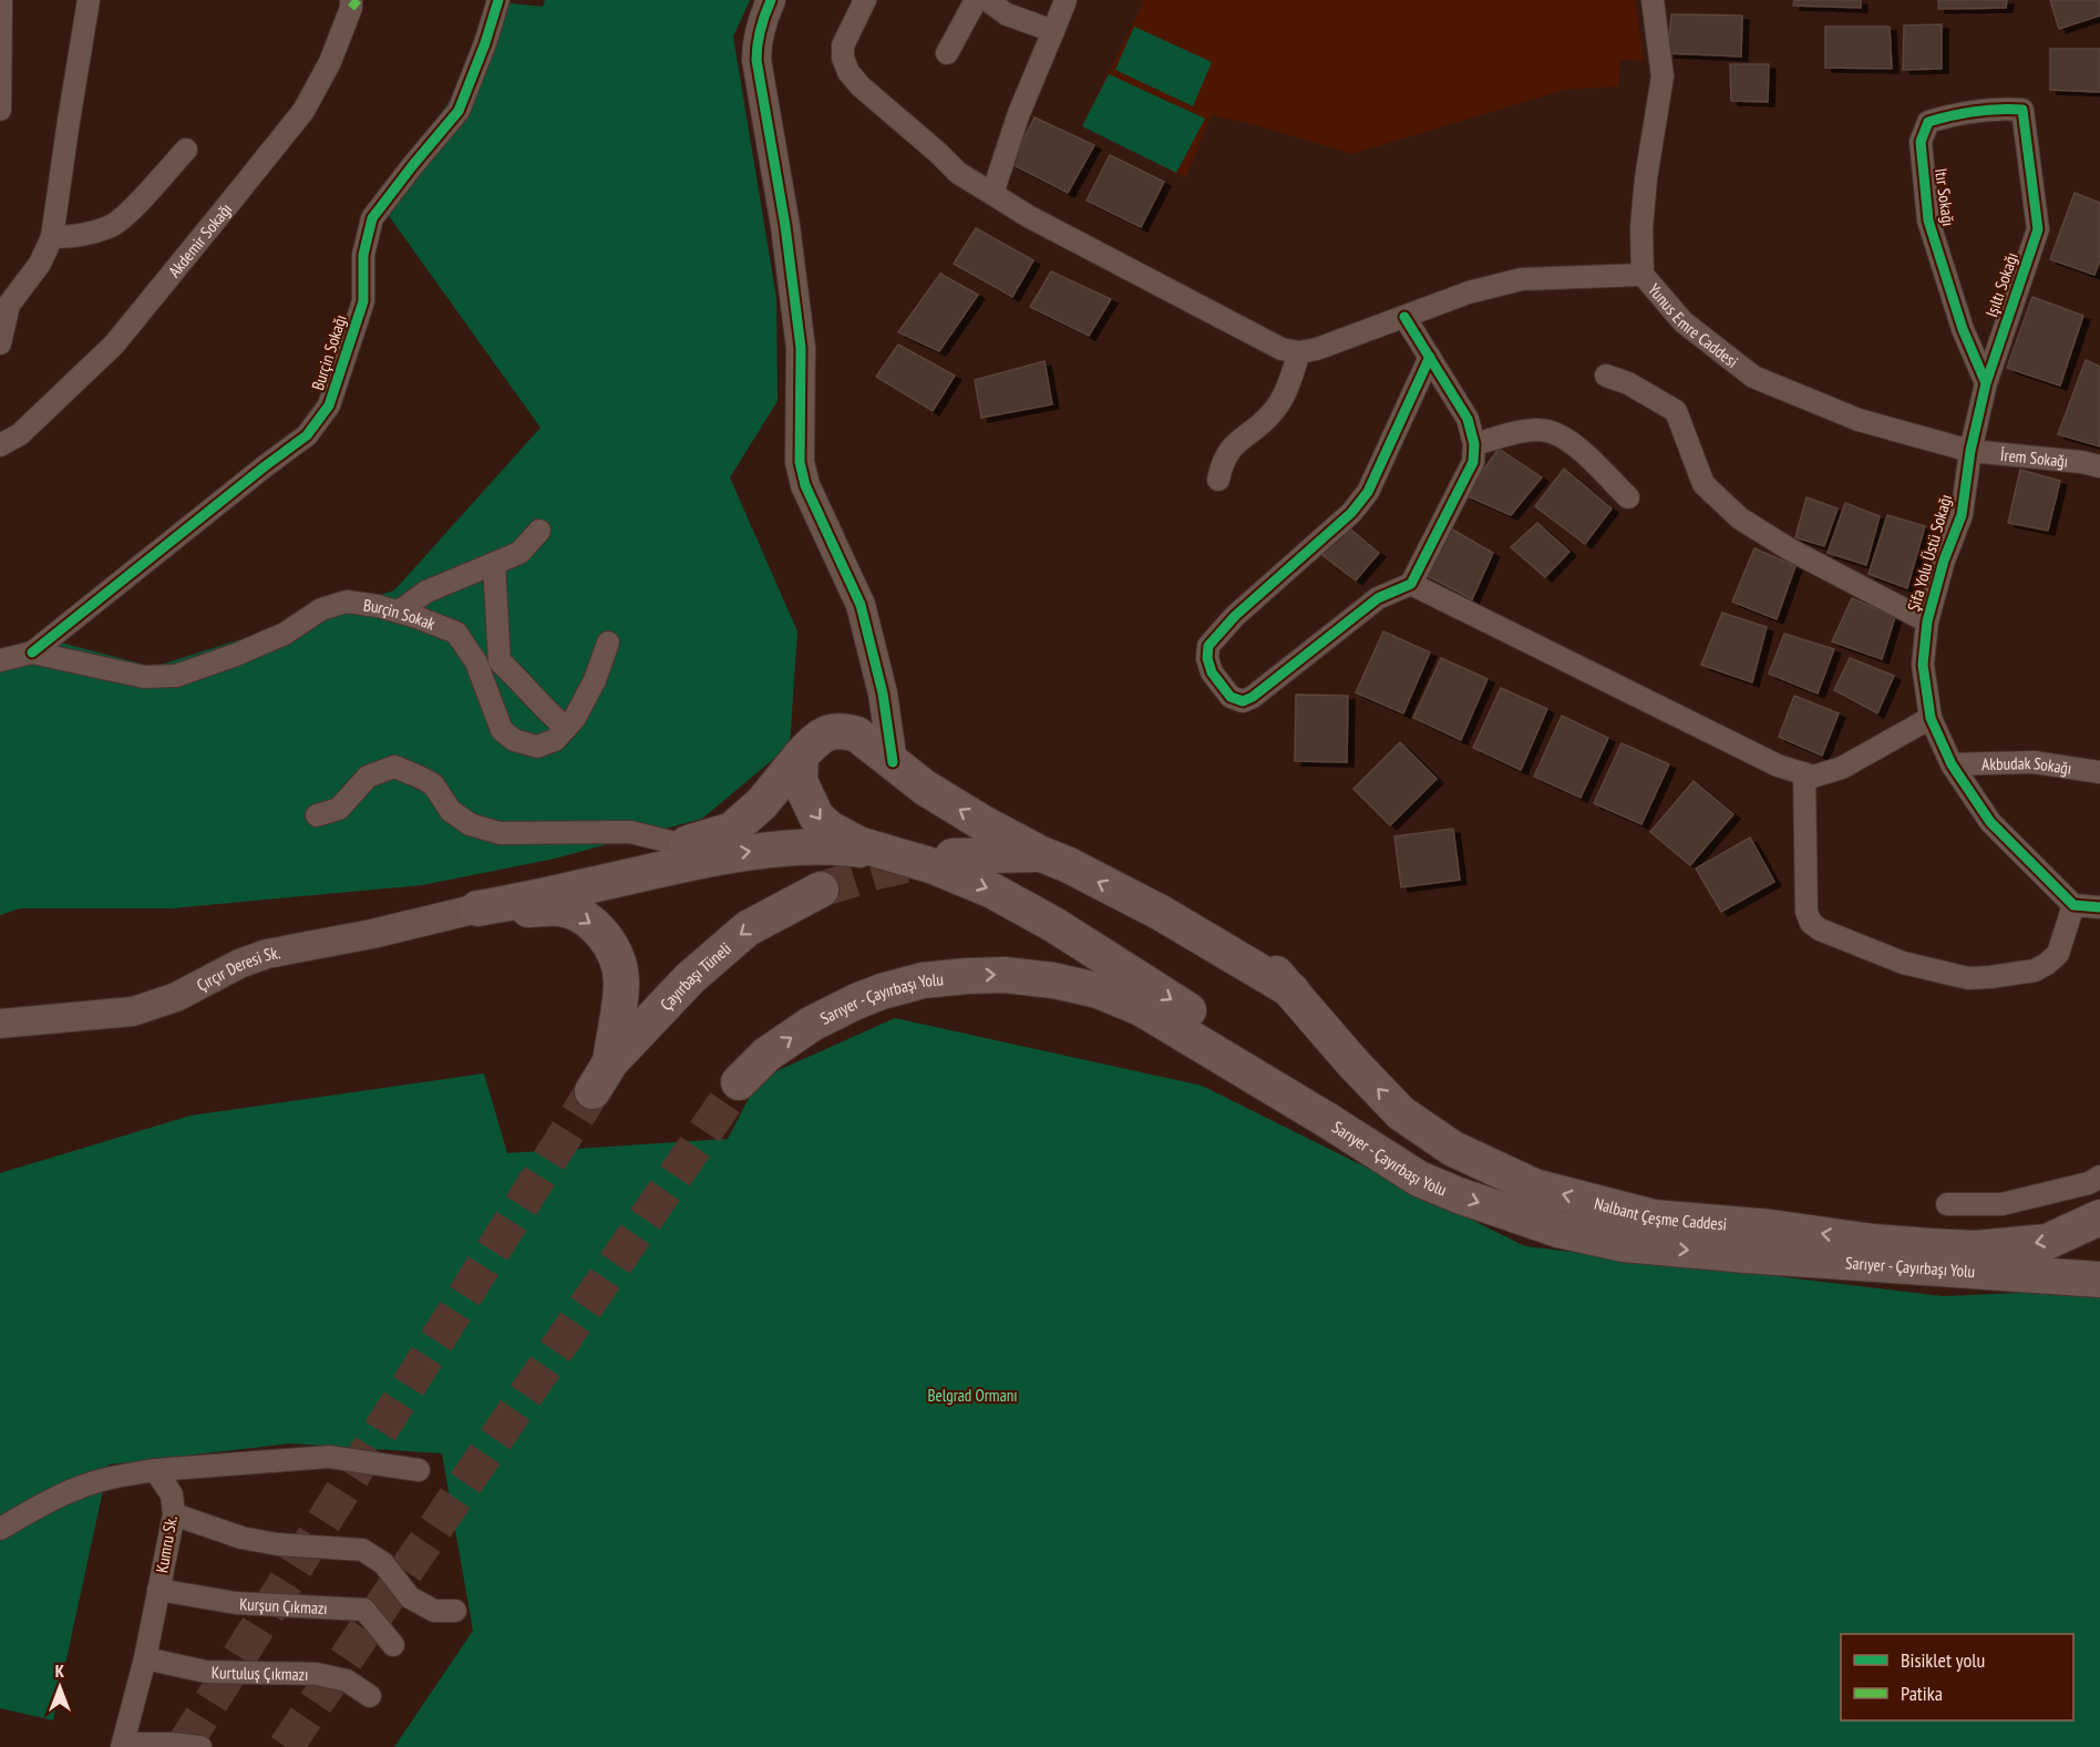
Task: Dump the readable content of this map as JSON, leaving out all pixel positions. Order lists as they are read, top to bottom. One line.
{"streets":{"main road":["Çayırbaşı Tüneli","Sarıyer - Çayırbaşı Yolu","Nalbant Çeşme Caddesi"],"street":["Itır Sokağı","Akdemir Sokağı","Işıltı Sokağı","Yunus Emre Caddesi","Burçin Sokağı","İrem Sokağı","Şifa Yolu Üstü Sokağı","Burçin Sokak","Akbudak Sokağı","Çırçır Deresi Sk.","Kumru Sk.","Kurşun Çıkmazı","Kurtuluş Çıkmazı"]},"crossings":[["Itır Sokağı","Işıltı Sokağı"],["Işıltı Sokağı","Yunus Emre Caddesi"],["Işıltı Sokağı","İrem Sokağı"],["Işıltı Sokağı","Şifa Yolu Üstü Sokağı"],["Yunus Emre Caddesi","İrem Sokağı"],["Yunus Emre Caddesi","Şifa Yolu Üstü Sokağı"],["Burçin Sokağı","Burçin Sokak"],["İrem Sokağı","Şifa Yolu Üstü Sokağı"],["Şifa Yolu Üstü Sokağı","Akbudak Sokağı"],["Çırçır Deresi Sk.","Çayırbaşı Tüneli"],["Çırçır Deresi Sk.","Nalbant Çeşme Caddesi"],["Çayırbaşı Tüneli","Nalbant Çeşme Caddesi"],["Kumru Sk.","Kurşun Çıkmazı"],["Kumru Sk.","Kurtuluş Çıkmazı"]],"parks":["Belgrad Ormanı"],"legend":["Bisiklet yolu","Patika"],"north":"top"}
